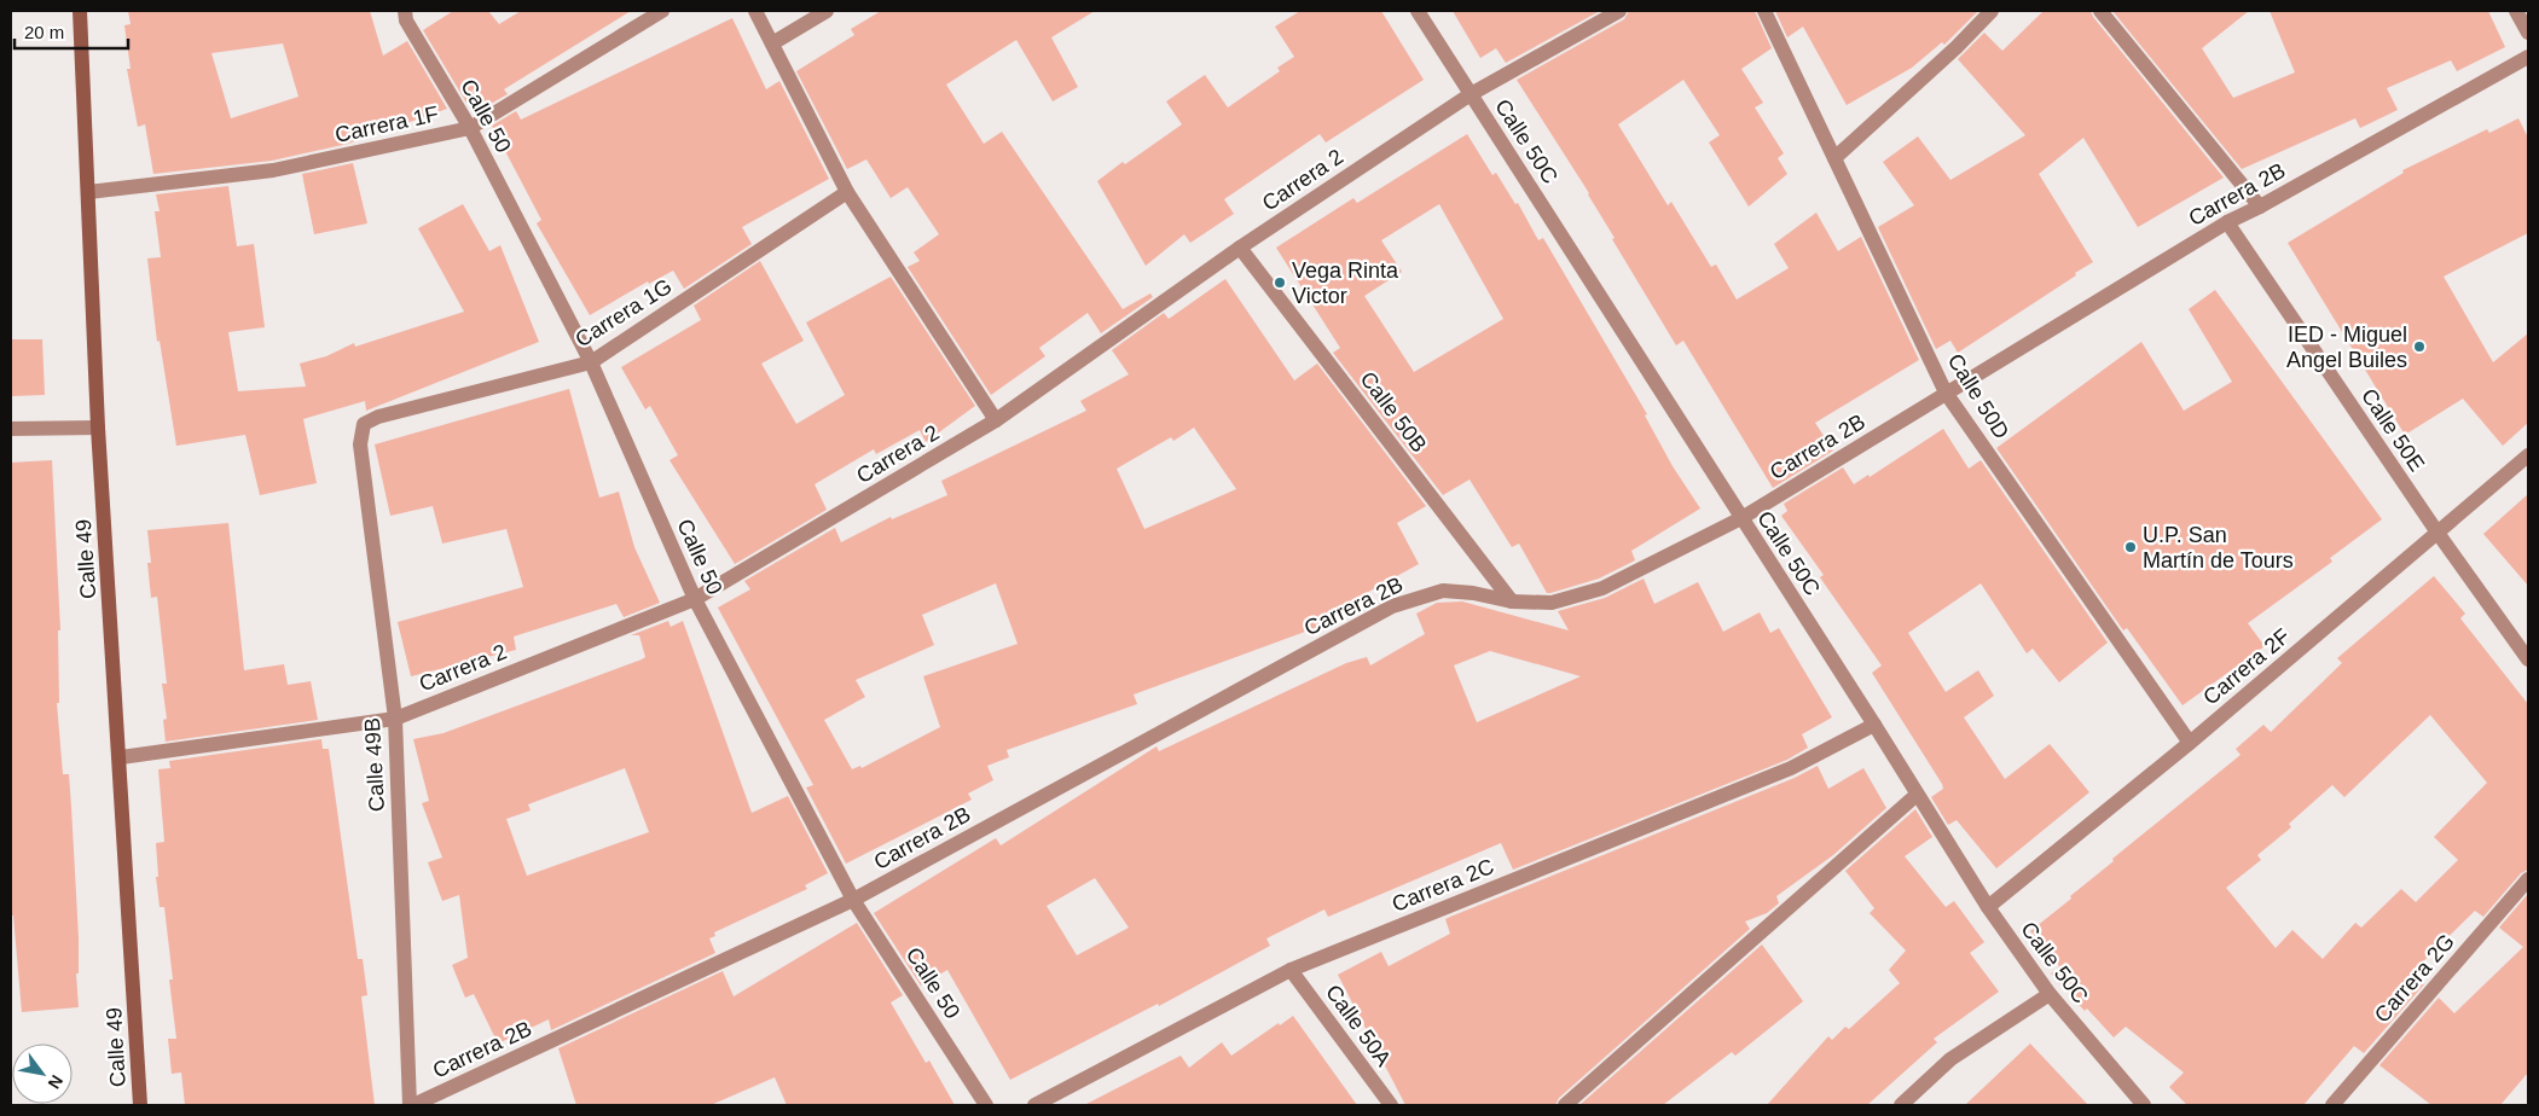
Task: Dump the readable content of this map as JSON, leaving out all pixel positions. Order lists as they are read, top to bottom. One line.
{"streets":{"street":["Calle 50","Carrera 1F","Calle 50C","Carrera 2","Carrera 2B","Carrera 1G","Calle 50D","Calle 50B","Calle 50E","Calle 49","Carrera 2F","Calle 49B","Carrera 2C","Carrera 2G","Calle 50A"]},"crossings":[["Calle 50","Carrera 1F"],["Calle 50","Carrera 2"],["Calle 50","Carrera 2B"],["Calle 50","Carrera 1G"],["Carrera 1F","Calle 49"],["Calle 50C","Carrera 2"],["Calle 50C","Carrera 2B"],["Calle 50C","Carrera 2F"],["Calle 50C","Carrera 2C"],["Carrera 2","Calle 50B"],["Carrera 2","Calle 49"],["Carrera 2","Calle 49B"],["Carrera 2B","Calle 50D"],["Carrera 2B","Calle 50B"],["Carrera 2B","Calle 50E"],["Carrera 2B","Calle 49B"],["Carrera 1G","Calle 49B"],["Calle 50D","Carrera 2F"],["Calle 50E","Carrera 2F"],["Carrera 2C","Calle 50A"]],"places":["Vega Rinta Victor","IED - Miguel Angel Builes","U.P. San Martín de Tours"],"scale_bar":"20 m","north":"bottom right"}
